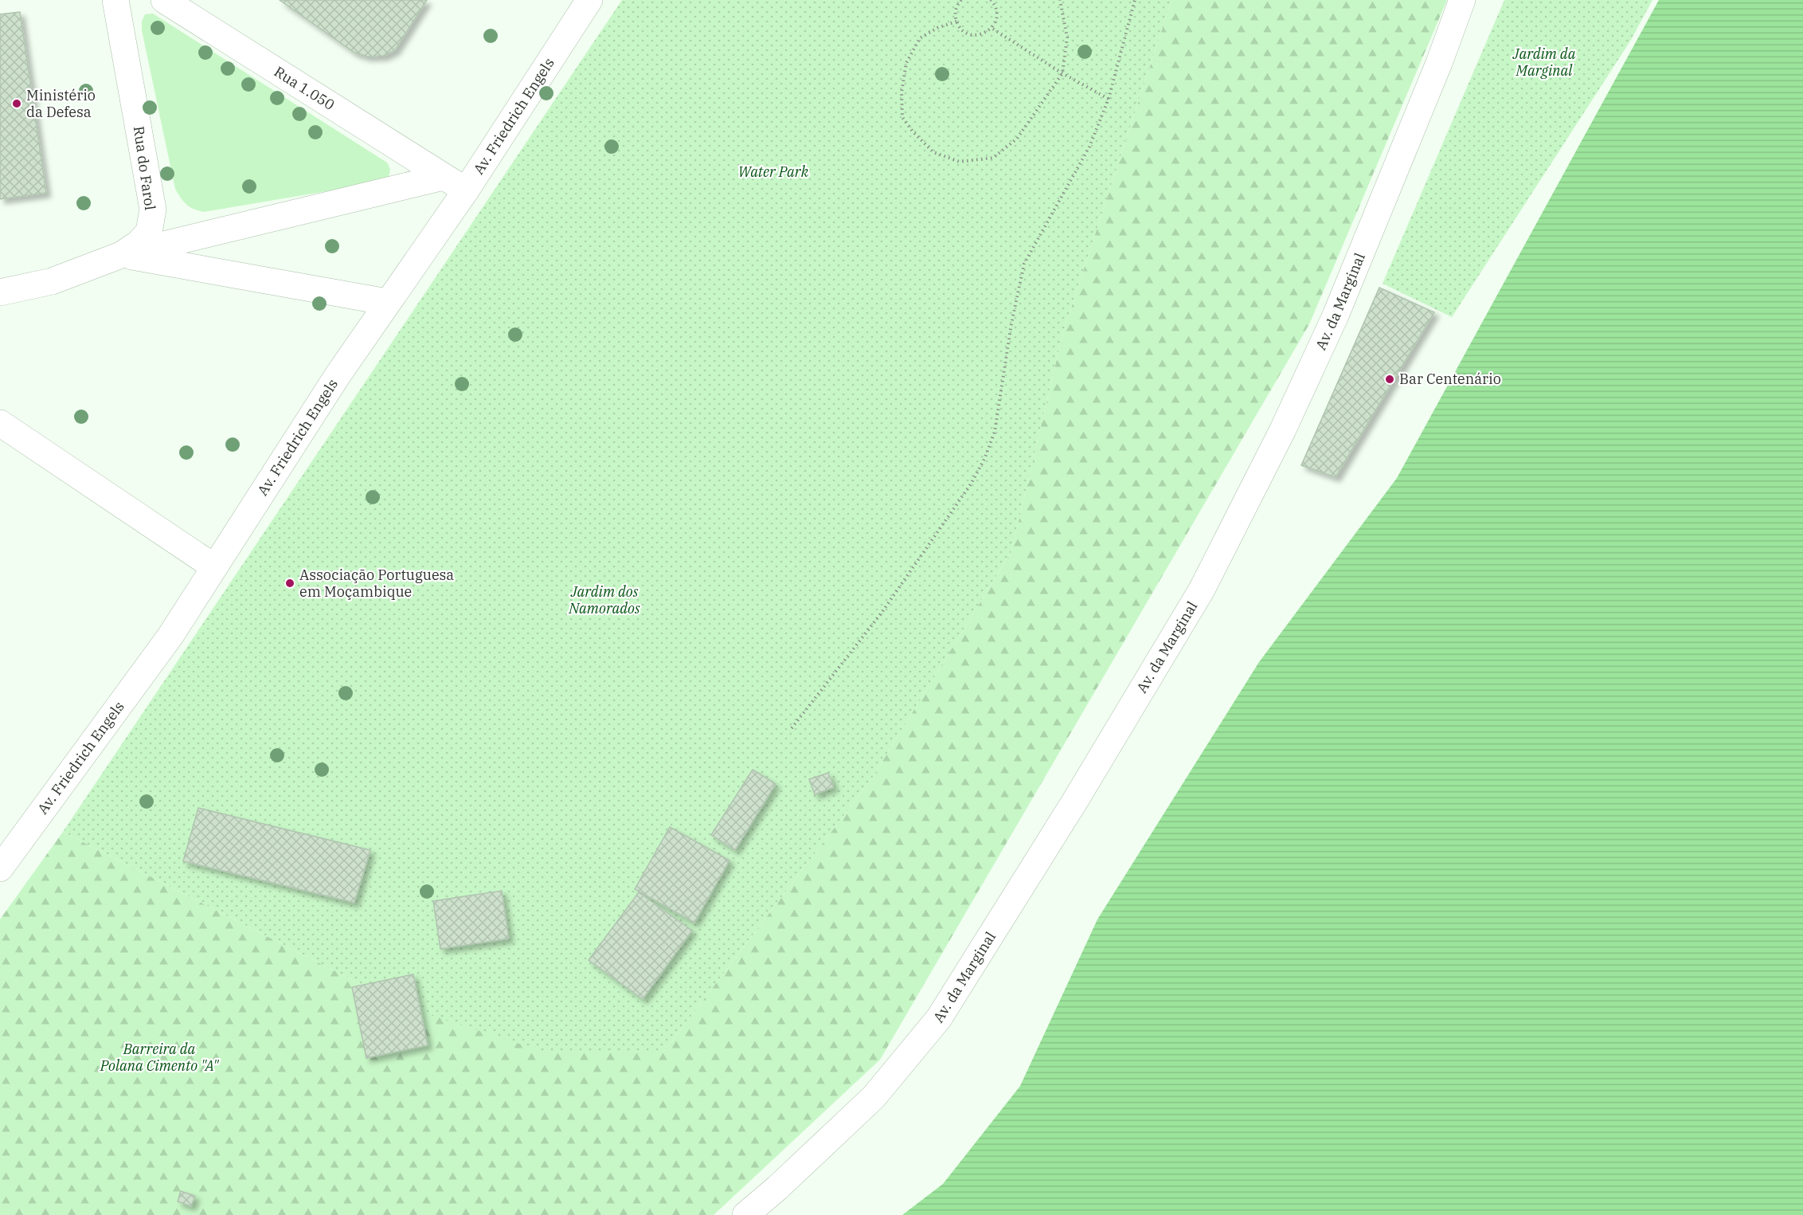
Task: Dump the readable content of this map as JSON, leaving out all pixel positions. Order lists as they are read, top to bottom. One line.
{"streets":{"street":["Rua 1.050","Av. Friedrich Engels","Rua do Farol","Av. da Marginal"]},"crossings":[["Rua 1.050","Av. Friedrich Engels"]],"parks":["Jardim da Marginal","Water Park","Jardim dos Namorados","Barreira da Polana Cimento \"A\""],"places":["Ministério da Defesa","Bar Centenário","Associação Portuguesa em Moçambique"]}
